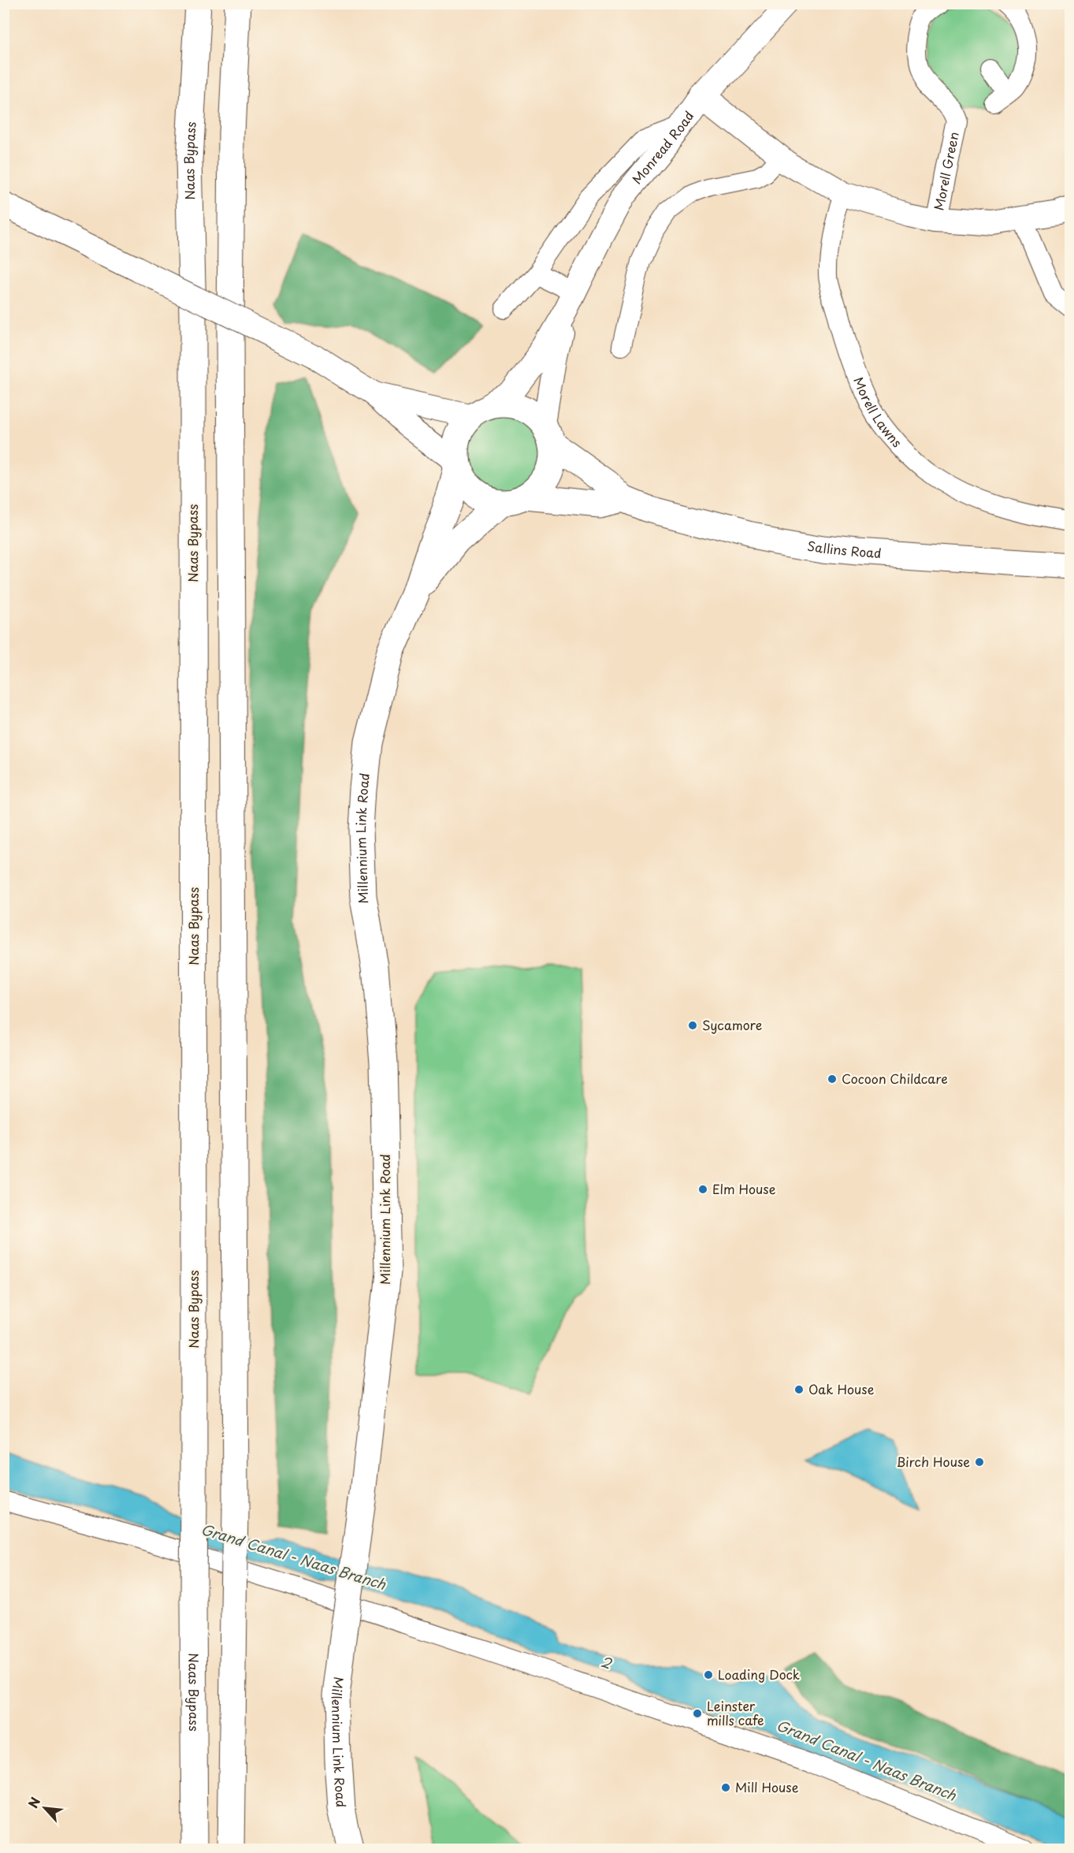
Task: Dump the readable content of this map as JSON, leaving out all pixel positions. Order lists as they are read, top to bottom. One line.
{"streets":{"main road":["Naas Bypass","Sallins Road","Millennium Link Road"],"street":["Monread Road","Morell Green","Morell Lawns"]},"crossings":[["Monread Road","Sallins Road"],["Monread Road","Millennium Link Road"],["Sallins Road","Millennium Link Road"]],"water":["Grand Canal - Naas Branch","2"],"places":["Sycamore","Cocoon Childcare","Elm House","Oak House","Birch House","Loading Dock","Leinster mills cafe","Mill House"],"north":"top left"}
